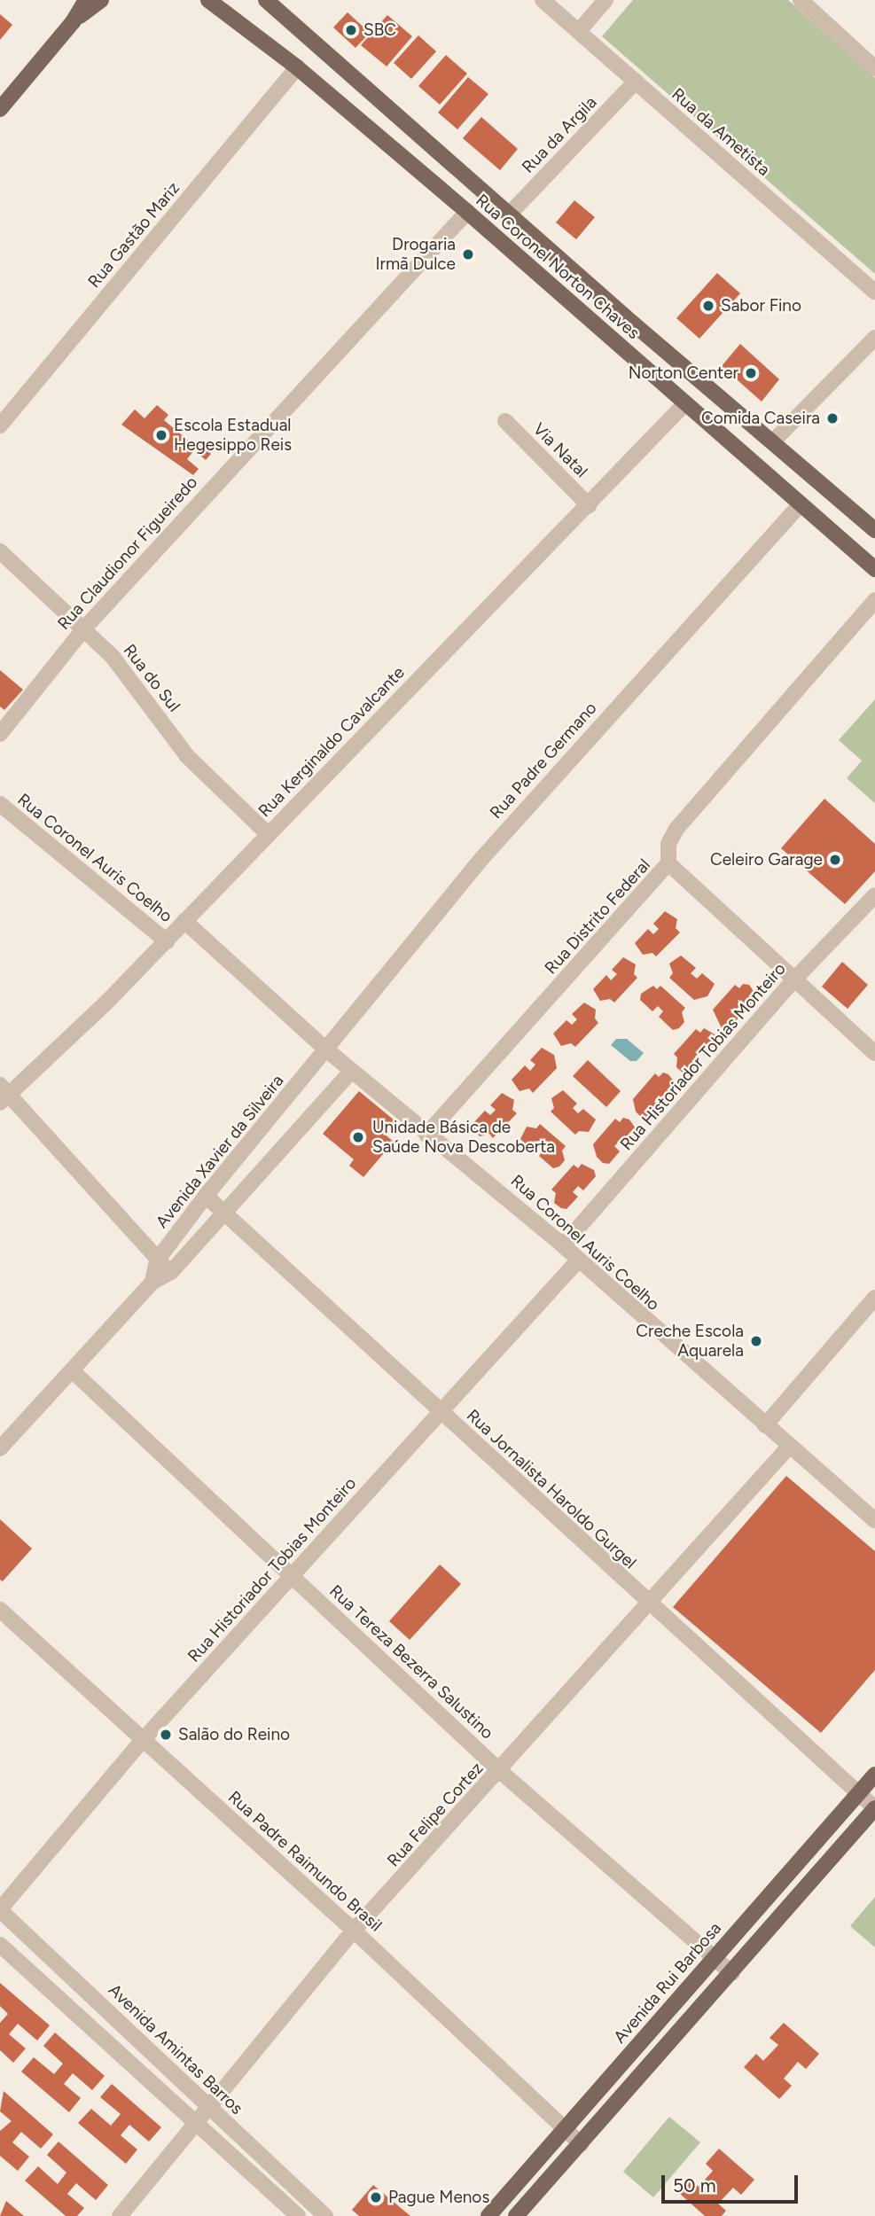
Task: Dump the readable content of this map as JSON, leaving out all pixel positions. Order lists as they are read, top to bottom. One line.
{"streets":{"main road":["Rua Coronel Norton Chaves","Avenida Rui Barbosa"],"street":["Rua da Ametista","Rua da Argila","Rua Gastão Mariz","Via Natal","Rua Claudionor Figueiredo","Rua do Sul","Rua Kerginaldo Cavalcante","Rua Padre Germano","Rua Coronel Auris Coelho","Rua Distrito Federal","Rua Historiador Tobias Monteiro","Avenida Xavier da Silveira","Rua Jornalista Haroldo Gurgel","Rua Tereza Bezerra Salustino","Rua Felipe Cortez","Rua Padre Raimundo Brasil","Avenida Amintas Barros"]},"crossings":[["Rua da Ametista","Rua da Argila"],["Rua da Argila","Rua Coronel Norton Chaves"],["Rua Gastão Mariz","Rua Coronel Norton Chaves"],["Rua Coronel Norton Chaves","Rua Claudionor Figueiredo"],["Rua Coronel Norton Chaves","Rua Kerginaldo Cavalcante"],["Rua Coronel Norton Chaves","Rua Padre Germano"],["Via Natal","Rua Kerginaldo Cavalcante"],["Rua Claudionor Figueiredo","Rua do Sul"],["Rua do Sul","Rua Kerginaldo Cavalcante"],["Rua Kerginaldo Cavalcante","Rua Coronel Auris Coelho"],["Rua Padre Germano","Rua Coronel Auris Coelho"],["Rua Padre Germano","Avenida Xavier da Silveira"],["Rua Coronel Auris Coelho","Rua Distrito Federal"],["Rua Coronel Auris Coelho","Rua Historiador Tobias Monteiro"],["Rua Coronel Auris Coelho","Avenida Xavier da Silveira"],["Rua Coronel Auris Coelho","Rua Felipe Cortez"],["Rua Historiador Tobias Monteiro","Rua Jornalista Haroldo Gurgel"],["Rua Historiador Tobias Monteiro","Rua Tereza Bezerra Salustino"],["Rua Historiador Tobias Monteiro","Rua Padre Raimundo Brasil"],["Rua Historiador Tobias Monteiro","Avenida Amintas Barros"],["Avenida Xavier da Silveira","Rua Jornalista Haroldo Gurgel"],["Rua Jornalista Haroldo Gurgel","Rua Felipe Cortez"],["Rua Jornalista Haroldo Gurgel","Avenida Rui Barbosa"],["Rua Tereza Bezerra Salustino","Rua Felipe Cortez"],["Rua Tereza Bezerra Salustino","Avenida Rui Barbosa"],["Rua Felipe Cortez","Rua Padre Raimundo Brasil"],["Rua Felipe Cortez","Avenida Amintas Barros"],["Rua Padre Raimundo Brasil","Avenida Rui Barbosa"]],"places":["SBC","Drogaria Irmã Dulce","Sabor Fino","Norton Center","Comida Caseira","Escola Estadual Hegesippo Reis","Celeiro Garage","Unidade Básica de Saúde Nova Descoberta","Creche Escola Aquarela","Salão do Reino","Pague Menos"],"scale_bar":"50 m"}
